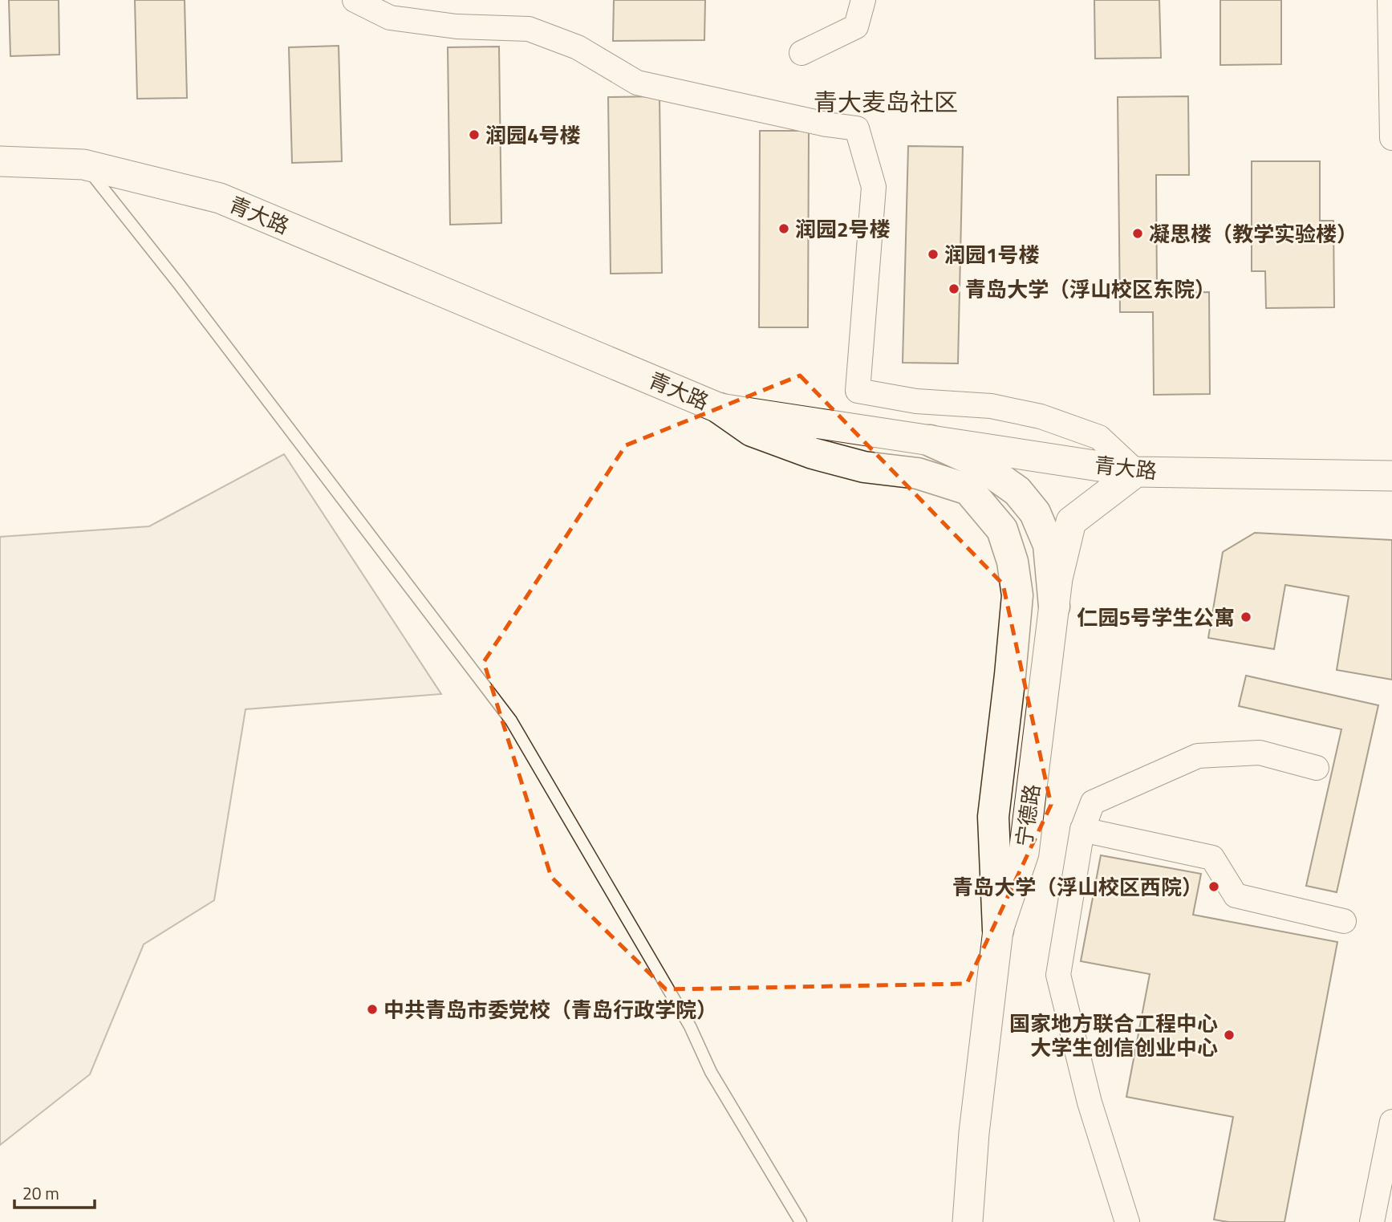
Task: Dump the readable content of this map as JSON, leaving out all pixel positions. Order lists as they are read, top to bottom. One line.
{"streets":{"street":["青大路","宁德路"]},"crossings":[["青大路","宁德路"]],"districts":["青大麦岛社区"],"places":["润园4号楼","润园2号楼","凝思楼（教学实验楼）","润园1号楼","青岛大学（浮山校区东院）","仁园5号学生公寓","青岛大学（浮山校区西院）","中共青岛市委党校（青岛行政学院）","国家地方联合工程中心 大学生创信创业中心"],"scale_bar":"20 m"}
